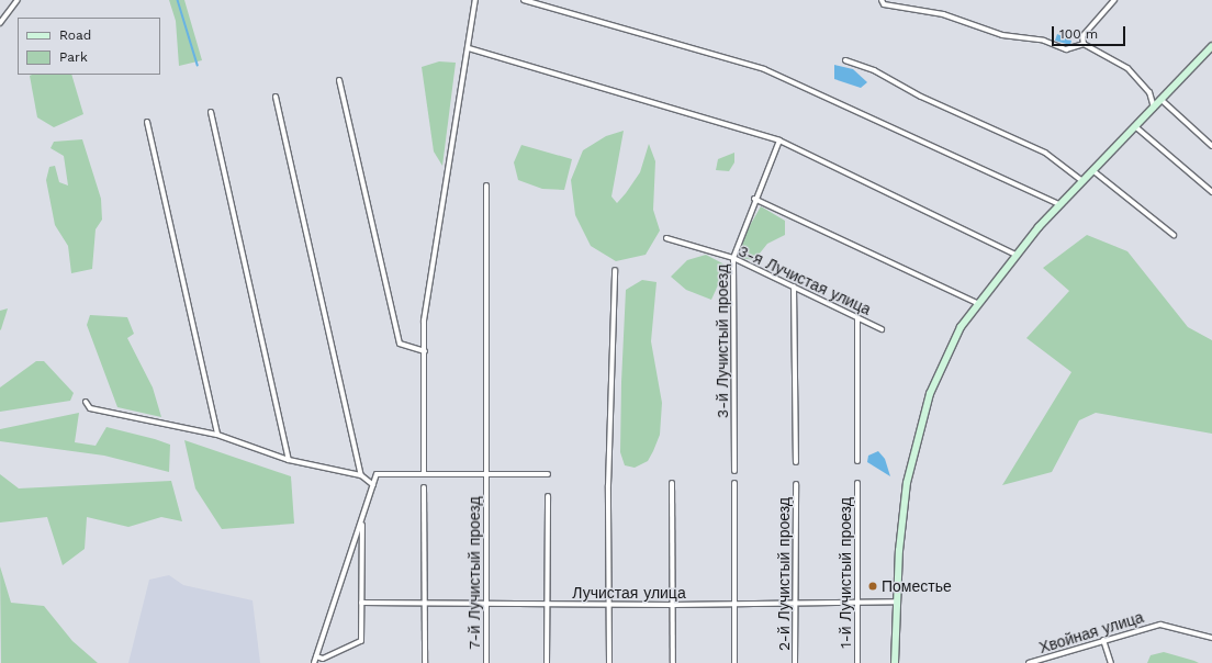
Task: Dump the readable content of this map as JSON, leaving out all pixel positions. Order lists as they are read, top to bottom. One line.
{"streets":{"street":["3-я Лучистая улица","3-й Лучистый проезд","7-й Лучистый проезд","1-й Лучистый проезд","2-й Лучистый проезд","Лучистая улица","Хвойная улица"]},"crossings":[["3-я Лучистая улица","3-й Лучистый проезд"],["7-й Лучистый проезд","Лучистая улица"],["1-й Лучистый проезд","Лучистая улица"],["2-й Лучистый проезд","Лучистая улица"]],"places":["Поместье"],"legend":["Road","Park"],"scale_bar":"100 m"}
